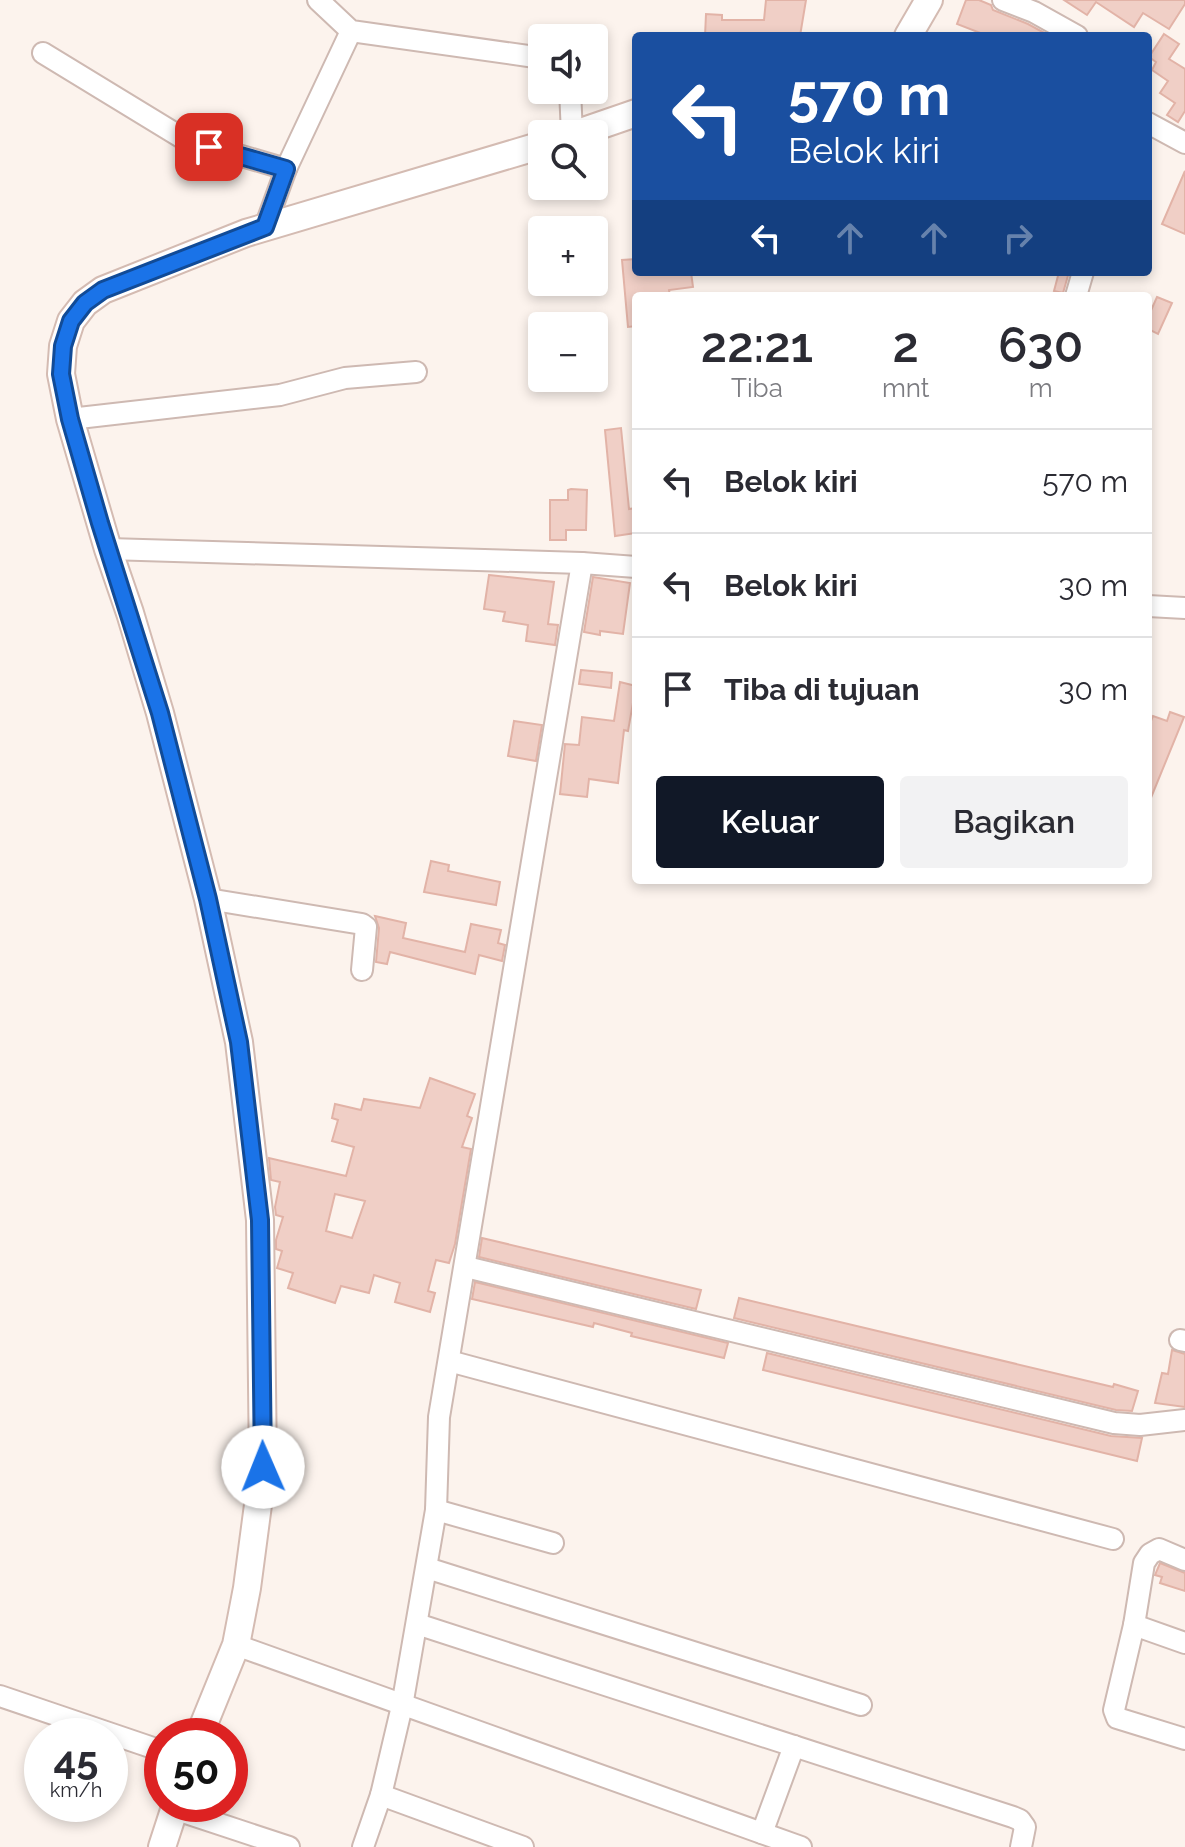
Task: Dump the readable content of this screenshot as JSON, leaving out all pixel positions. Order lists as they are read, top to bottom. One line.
{"page":{"map_buttons":["+","−"],"turn":["570 m","Belok kiri"],"eta":["22:21","Tiba","2","mnt","630","m"],"list":[{"name":"Belok kiri","value":"570 m"},{"name":"Belok kiri","value":"30 m"},{"name":"Tiba di tujuan","value":"30 m"}],"buttons":["Keluar","Bagikan"],"speed":"45 km/h","limit":"50"}}
